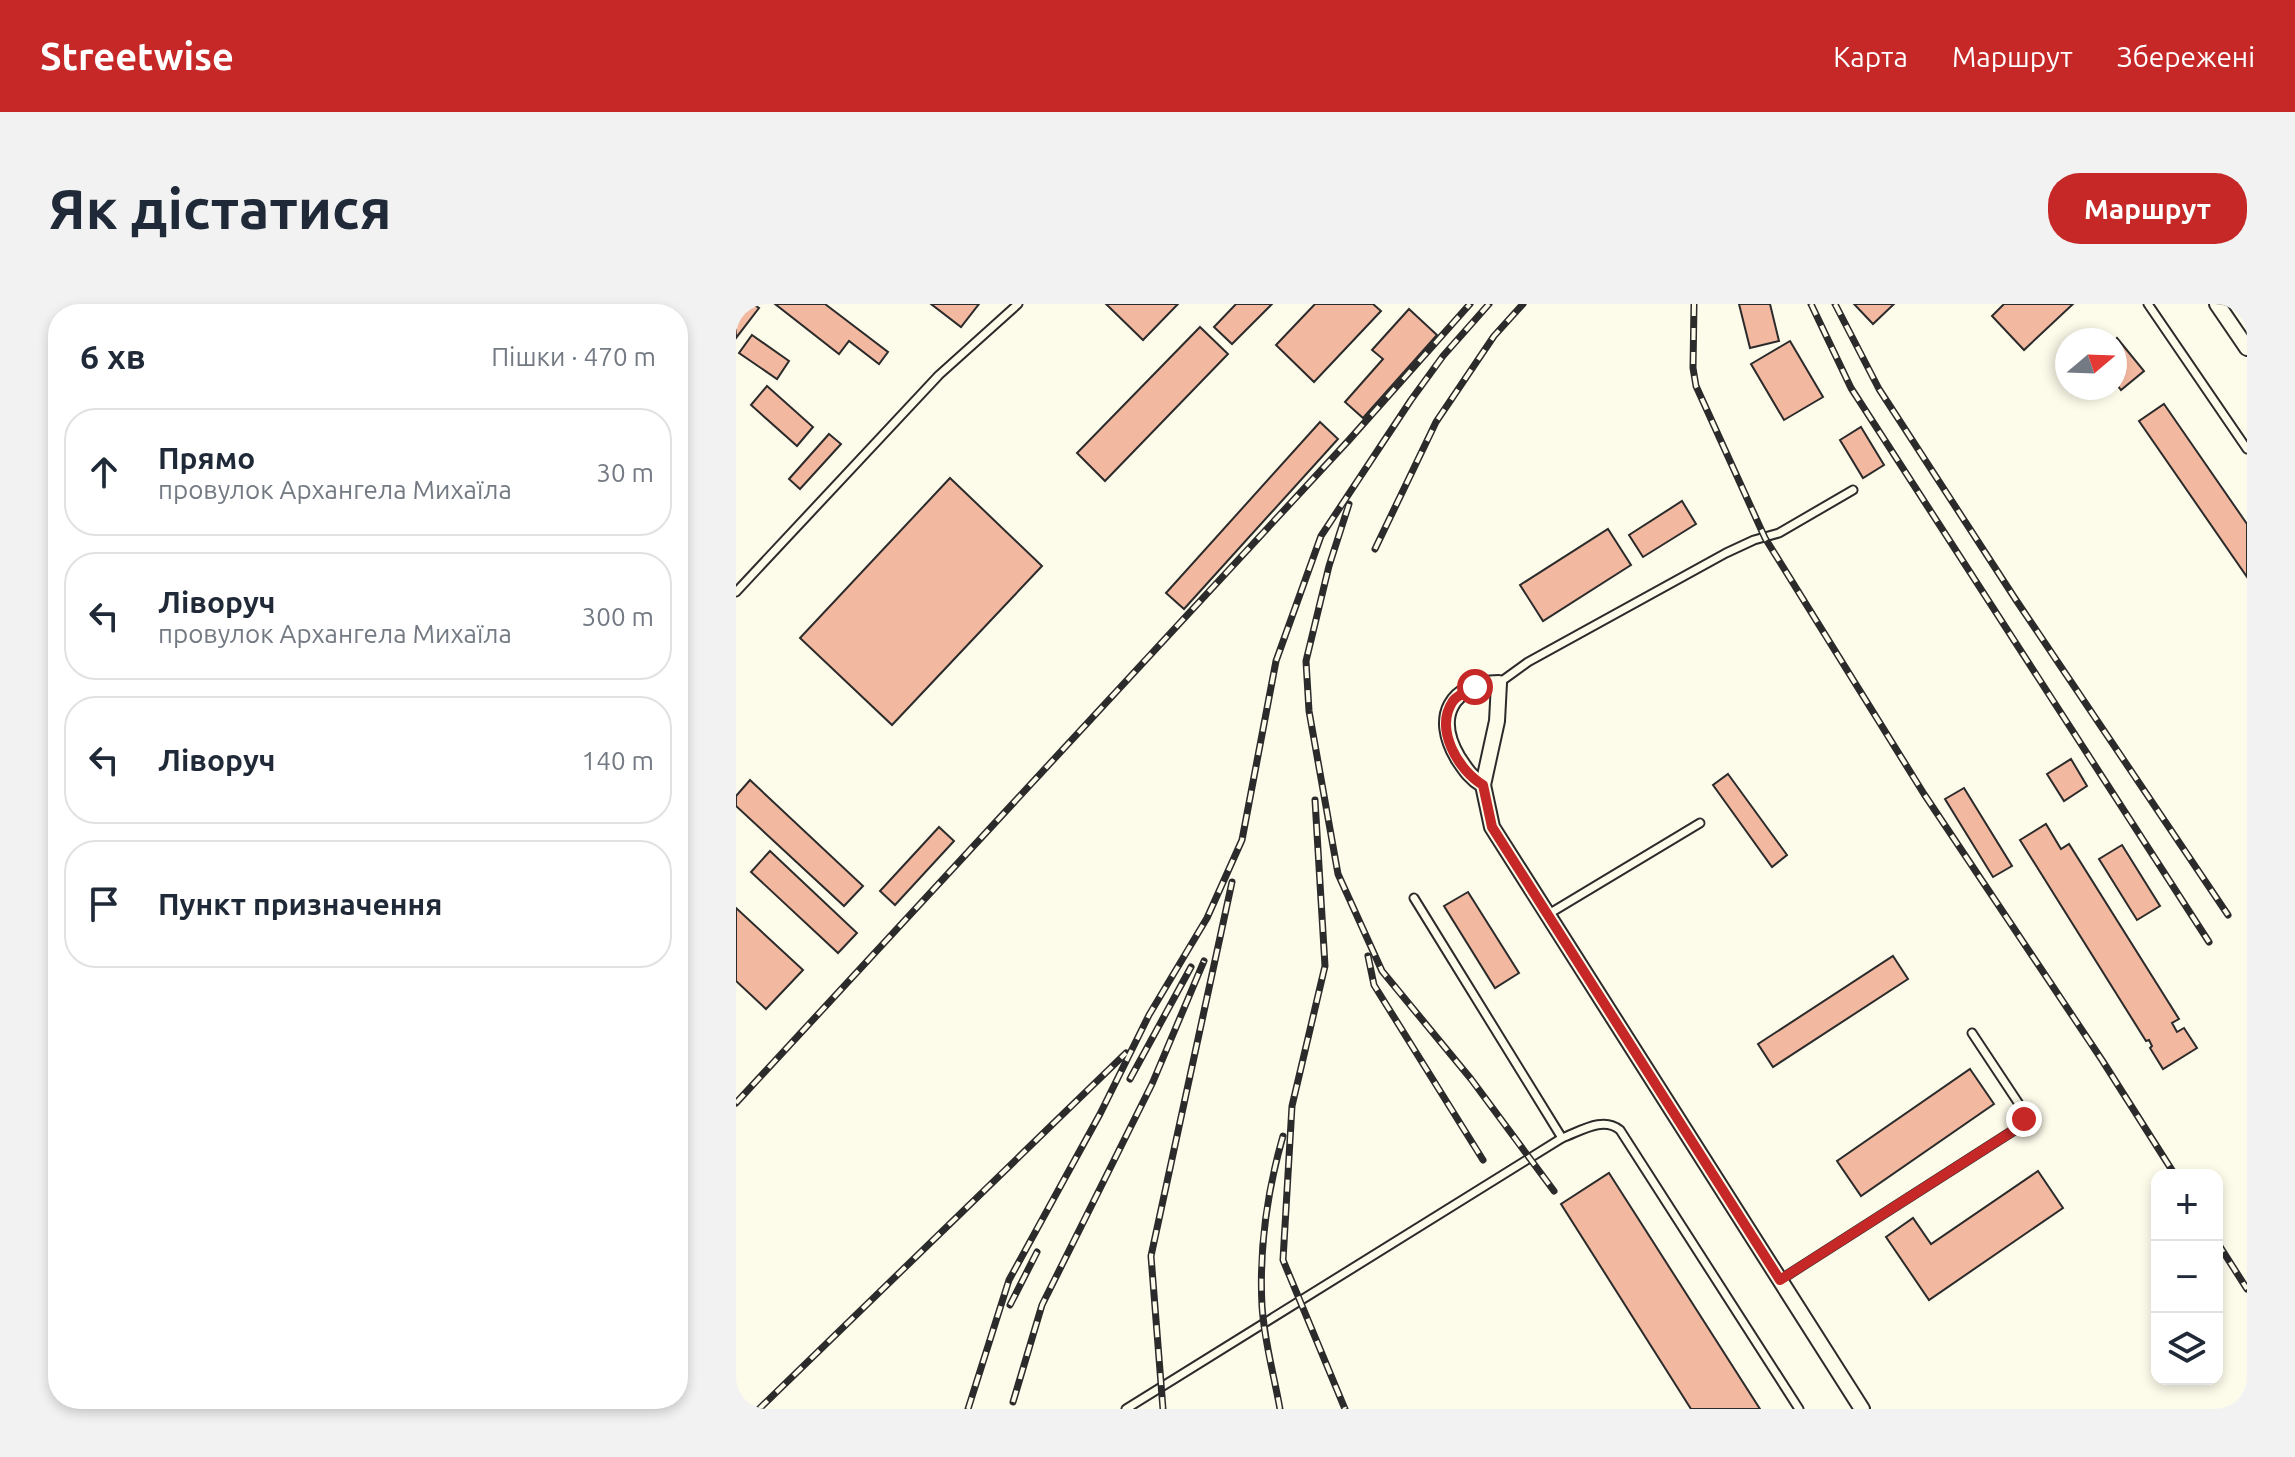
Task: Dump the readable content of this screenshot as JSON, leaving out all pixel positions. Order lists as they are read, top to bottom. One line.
{"north":"right","page":{"header":"Streetwise","nav":["Карта","Маршрут","Збережені"],"buttons":"Маршрут","title":"Як дістатися","heading":["6 хв","Пішки · 470 m"],"list":[["Прямо","провулок Архангела Михаїла","30 m"],["Ліворуч","провулок Архангела Михаїла","300 m"],["Ліворуч","140 m"],"Пункт призначення"],"map_buttons":["+","−"]}}
